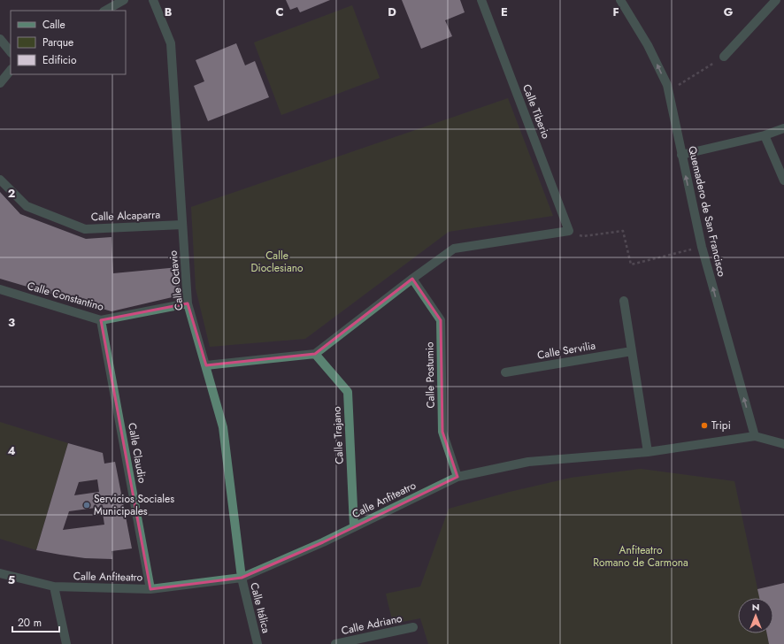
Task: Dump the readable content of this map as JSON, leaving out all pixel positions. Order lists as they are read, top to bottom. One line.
{"streets":{"street":["Calle Tiberio","Quemadero de San Francisco","Calle Alcaparra","Calle Octavio","Calle Constantino","Calle Servilia","Calle Postumio","Calle Trajano","Calle Claudio","Calle Anfiteatro","Calle Itálica","Calle Adriano"]},"crossings":[["Quemadero de San Francisco","Calle Anfiteatro"],["Calle Alcaparra","Calle Octavio"],["Calle Octavio","Calle Constantino"],["Calle Octavio","Calle Anfiteatro"],["Calle Octavio","Calle Itálica"],["Calle Constantino","Calle Claudio"],["Calle Postumio","Calle Anfiteatro"],["Calle Trajano","Calle Anfiteatro"],["Calle Claudio","Calle Anfiteatro"],["Calle Anfiteatro","Calle Itálica"]],"one_way":["Quemadero de San Francisco"],"parks":["Calle Dioclesiano","Anfiteatro Romano de Carmona"],"places":["Tripi","Servicios Sociales Municipales"],"legend":["Calle","Parque","Edificio"],"scale_bar":"20 m","north":"top","grid":{"columns":["B","C","D","E","F","G"],"rows":["2","3","4","5"]}}
